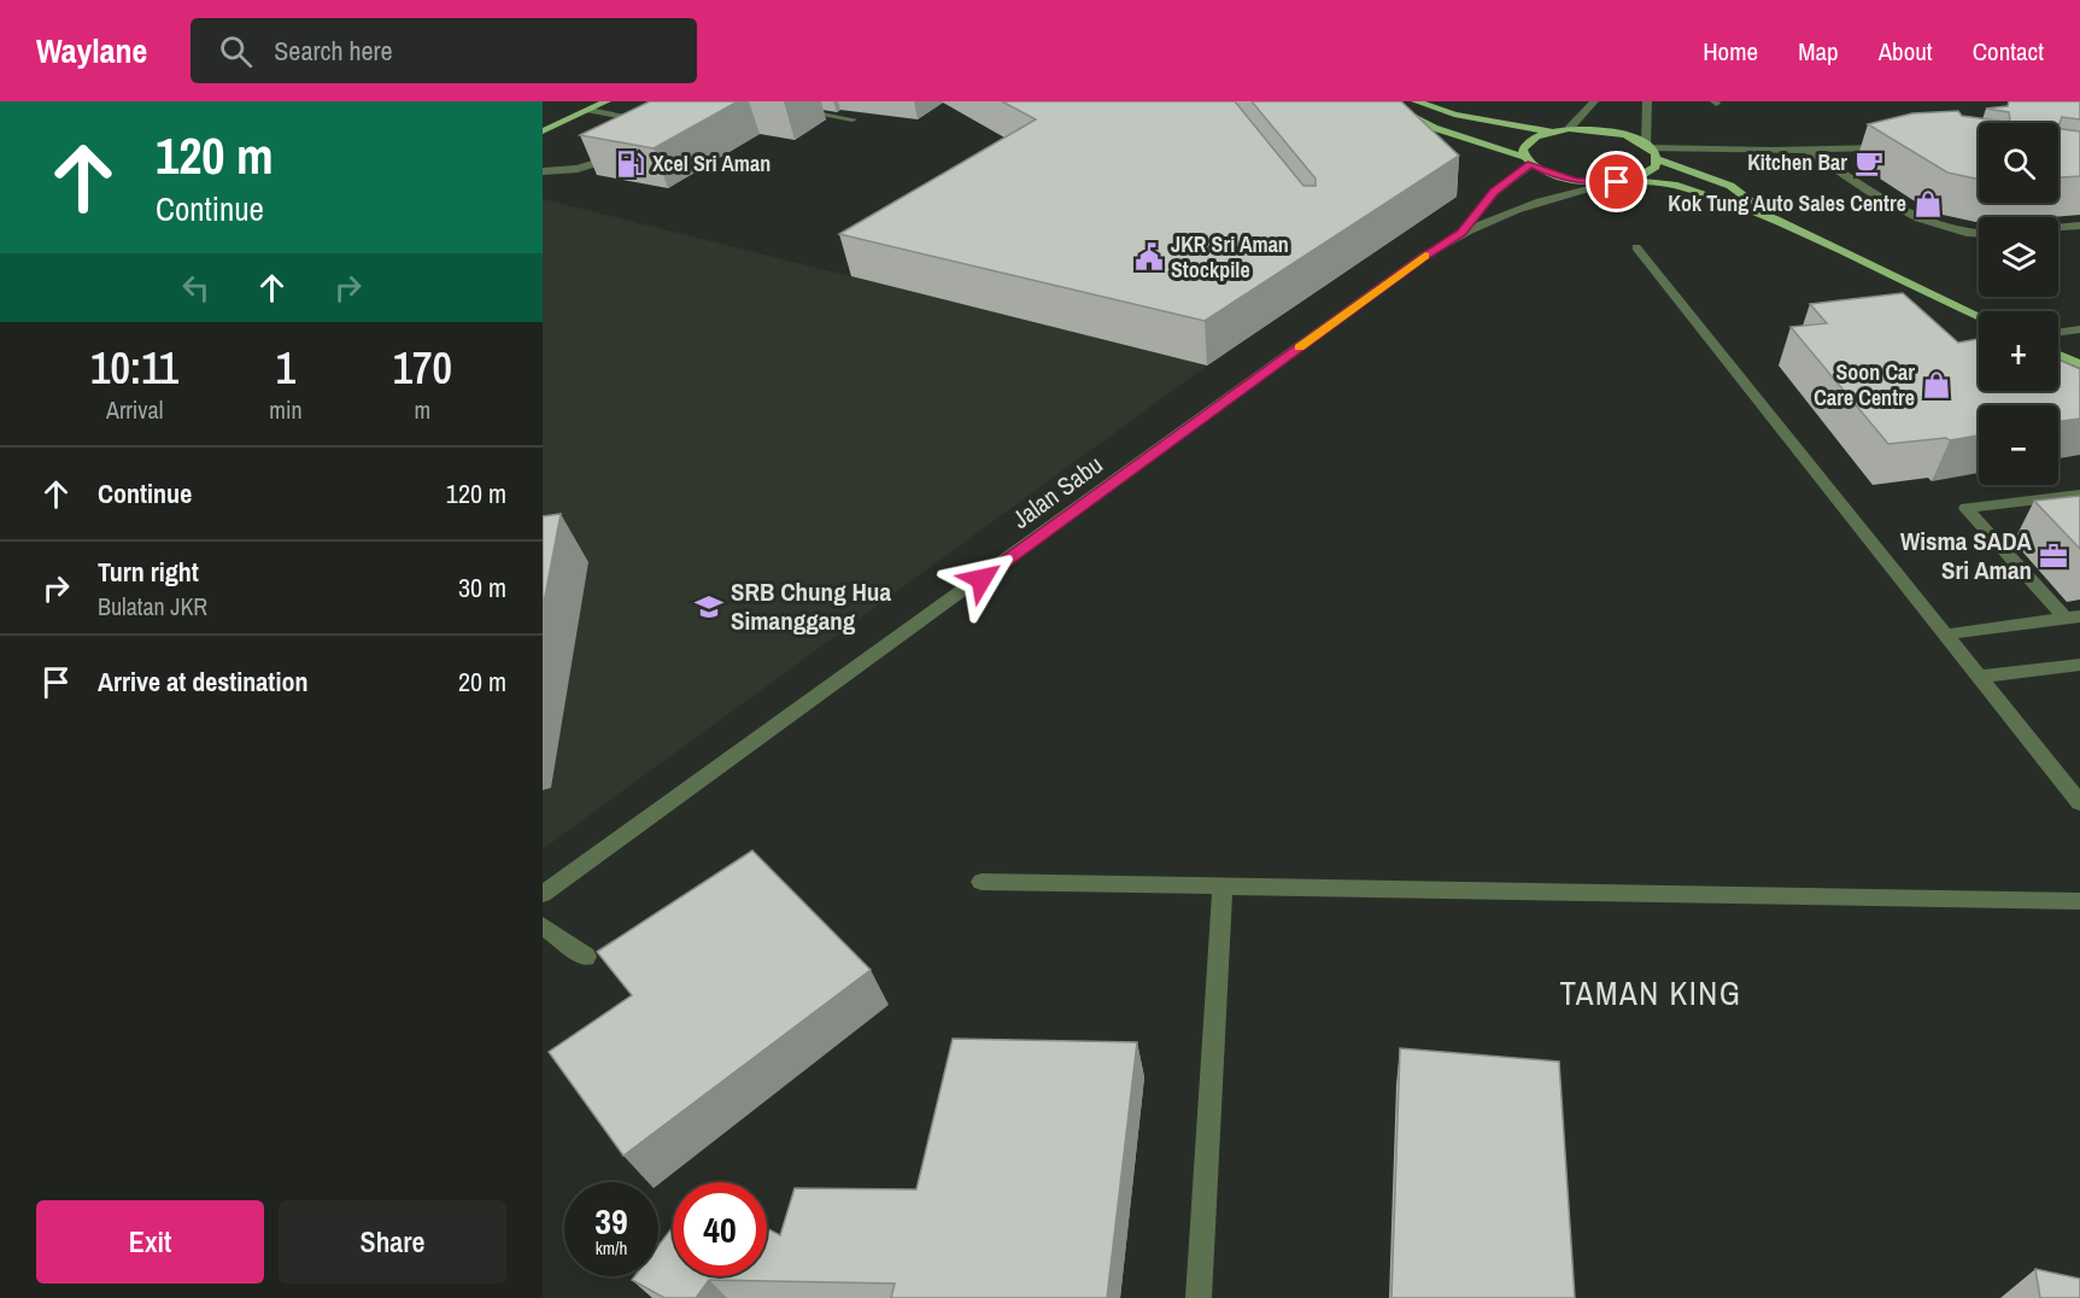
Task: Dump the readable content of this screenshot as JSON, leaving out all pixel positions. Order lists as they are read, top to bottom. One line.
{"streets":{"street":["Jalan Sabu"]},"districts":["TAMAN KING"],"places":{"cafe":["Kitchen Bar"],"fuel station":["Xcel Sri Aman"],"shop":["Kok Tung Auto Sales Centre","Soon Car Care Centre"],"public building":["JKR Sri Aman Stockpile"],"office":["Wisma SADA Sri Aman"],"school or university":["SRB Chung Hua Simanggang"]},"page":{"header":"Waylane","search":"Search here","nav":["Home","Map","About","Contact"],"turn":["120 m","Continue"],"map_buttons":["+","−"],"eta":["10:11","Arrival","1","min","170","m"],"list":[{"name":"Continue","value":"120 m"},{"name":"Turn right","note":"Bulatan JKR","value":"30 m"},{"name":"Arrive at destination","value":"20 m"}],"speed":"39 km/h","limit":"40","buttons":["Exit","Share"]}}
